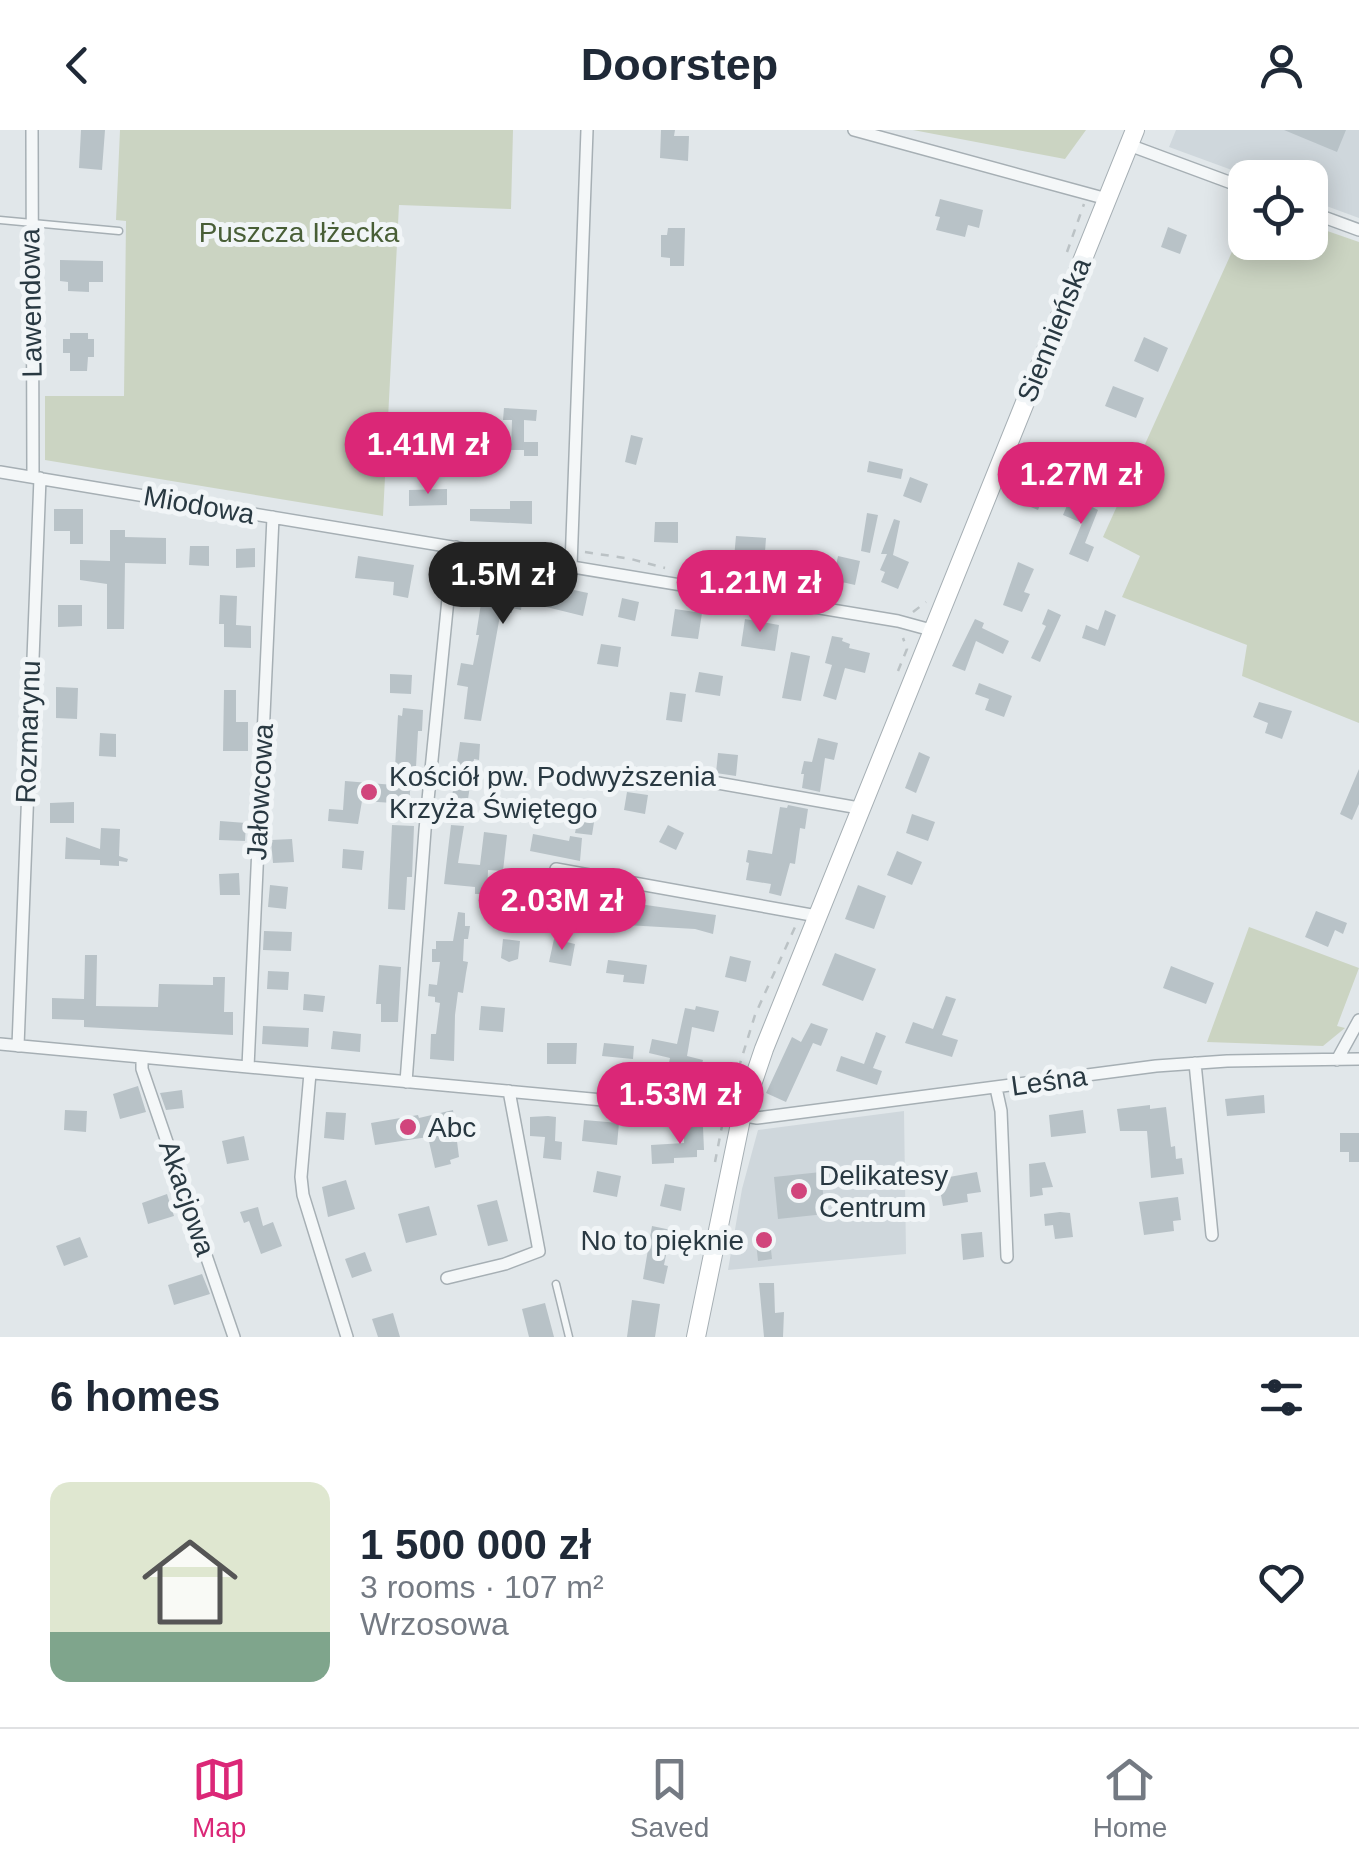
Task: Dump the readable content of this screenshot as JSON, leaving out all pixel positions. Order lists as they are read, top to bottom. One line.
{"streets":{"main road":["Siennieńska"],"street":["Lawendowa","Miodowa","Rozmarynu","Jałowcowa","Leśna","Akacjowa"]},"crossings":[["Lawendowa","Miodowa"],["Lawendowa","Rozmarynu"],["Siennieńska","Miodowa"],["Siennieńska","Leśna"],["Miodowa","Rozmarynu"],["Miodowa","Jałowcowa"]],"parks":["Puszcza Iłżecka"],"places":["Kościół pw. Podwyższenia Krzyża Świętego","Abc","Delikatesy Centrum","No to pięknie"],"page":{"header":"Doorstep","price":["1.41M zł","1.27M zł","1.5M zł","1.21M zł","2.03M zł","1.53M zł"],"heading":"6 homes","list":[{"name":"1 500 000 zł","note":"3 rooms · 107 m² · Wrzosowa"}],"tabs":["Map","Saved","Home"]}}
